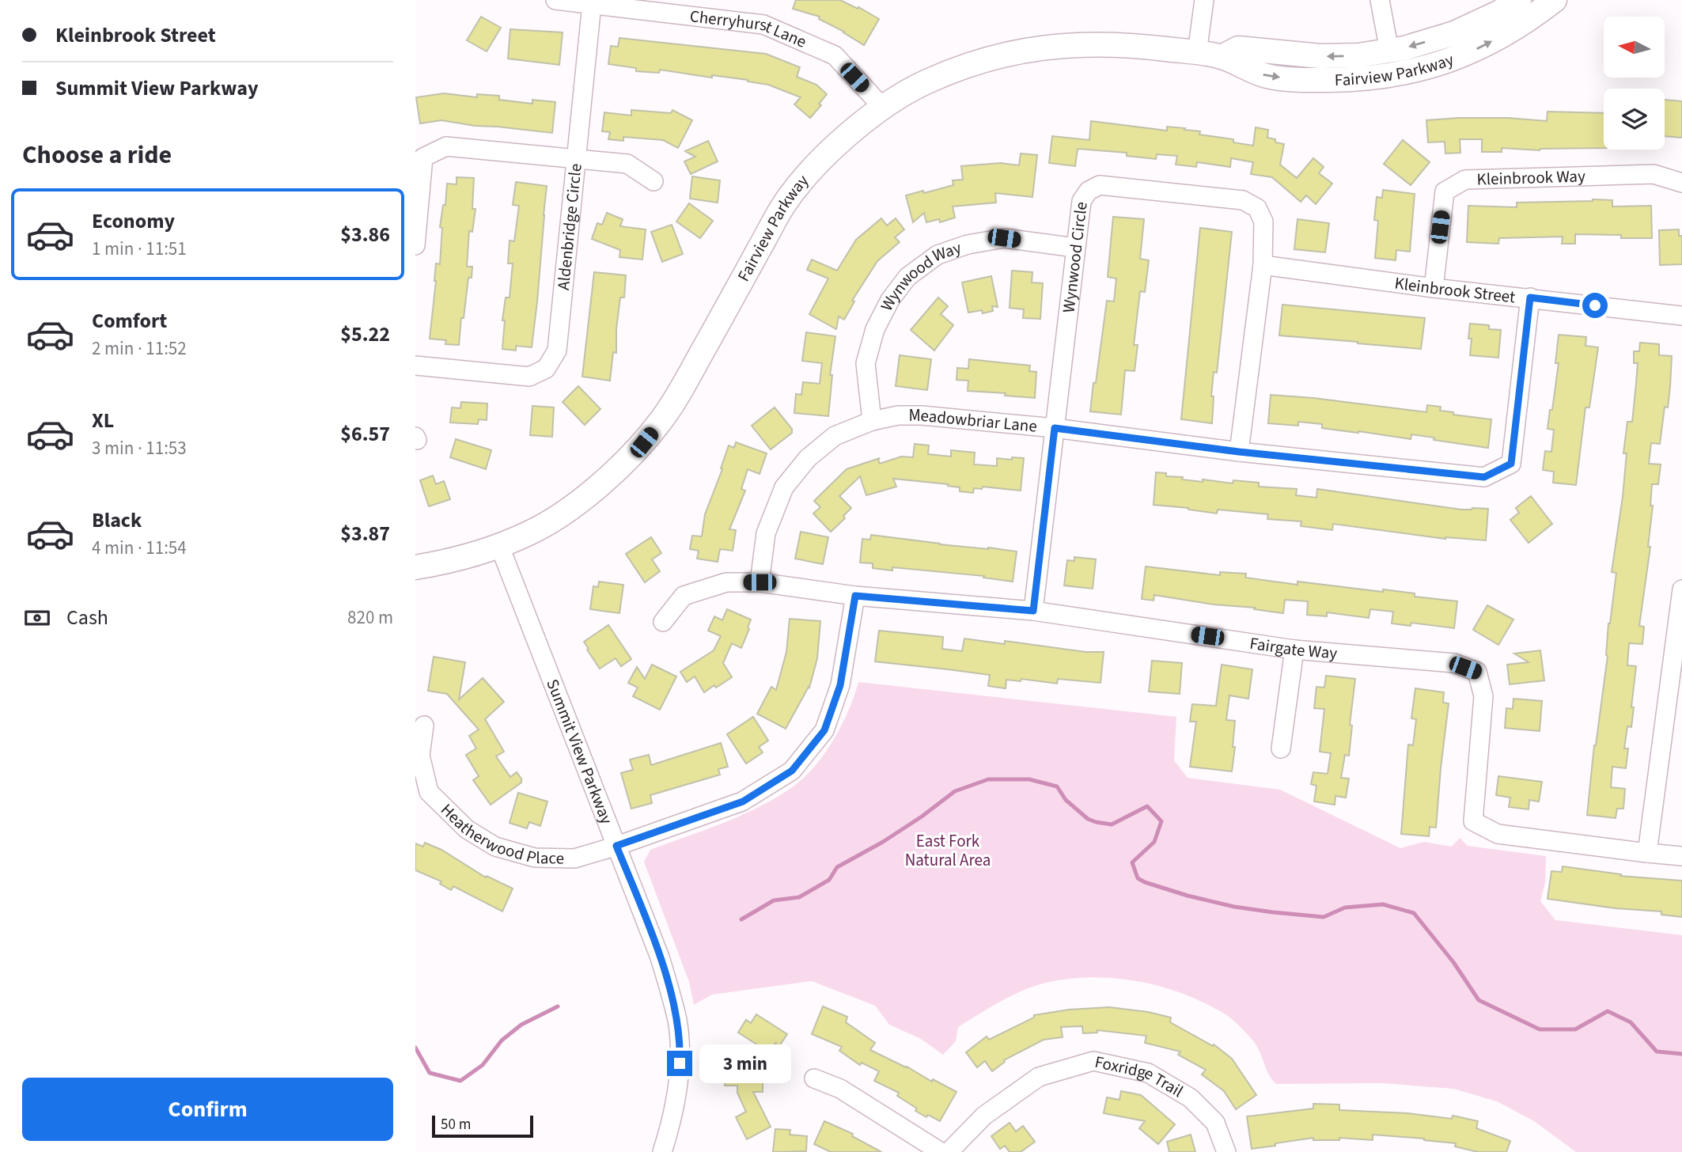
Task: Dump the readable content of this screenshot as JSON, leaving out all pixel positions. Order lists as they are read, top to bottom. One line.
{"streets":{"main road":["Fairview Parkway"],"street":["Cherryhurst Lane","Kleinbrook Way","Aldenbridge Circle","Wynwood Circle","Wynwood Way","Kleinbrook Street","Meadowbriar Lane","Fairgate Way","Summit View Parkway","Heatherwood Place","Foxridge Trail"]},"crossings":[["Cherryhurst Lane","Fairview Parkway"],["Fairview Parkway","Summit View Parkway"],["Kleinbrook Way","Kleinbrook Street"],["Wynwood Circle","Wynwood Way"],["Wynwood Circle","Kleinbrook Street"],["Wynwood Circle","Meadowbriar Lane"],["Wynwood Circle","Fairgate Way"],["Wynwood Way","Meadowbriar Lane"],["Kleinbrook Street","Meadowbriar Lane"],["Meadowbriar Lane","Fairgate Way"],["Fairgate Way","Heatherwood Place"],["Summit View Parkway","Heatherwood Place"]],"parks":["East Fork Natural Area"],"scale_bar":"50 m","north":"left","page":{"banner":["Kleinbrook Street","Summit View Parkway"],"heading":"Choose a ride","list":[{"name":"Economy","note":"1 min · 11:51","value":"$3.86"},{"name":"Comfort","note":"2 min · 11:52","value":"$5.22"},{"name":"XL","note":"3 min · 11:53","value":"$6.57"},{"name":"Black","note":"4 min · 11:54","value":"$3.87"}],"pay":["Cash","820 m"],"bubble":"3 min","buttons":"Confirm","scale":"50 m"}}
